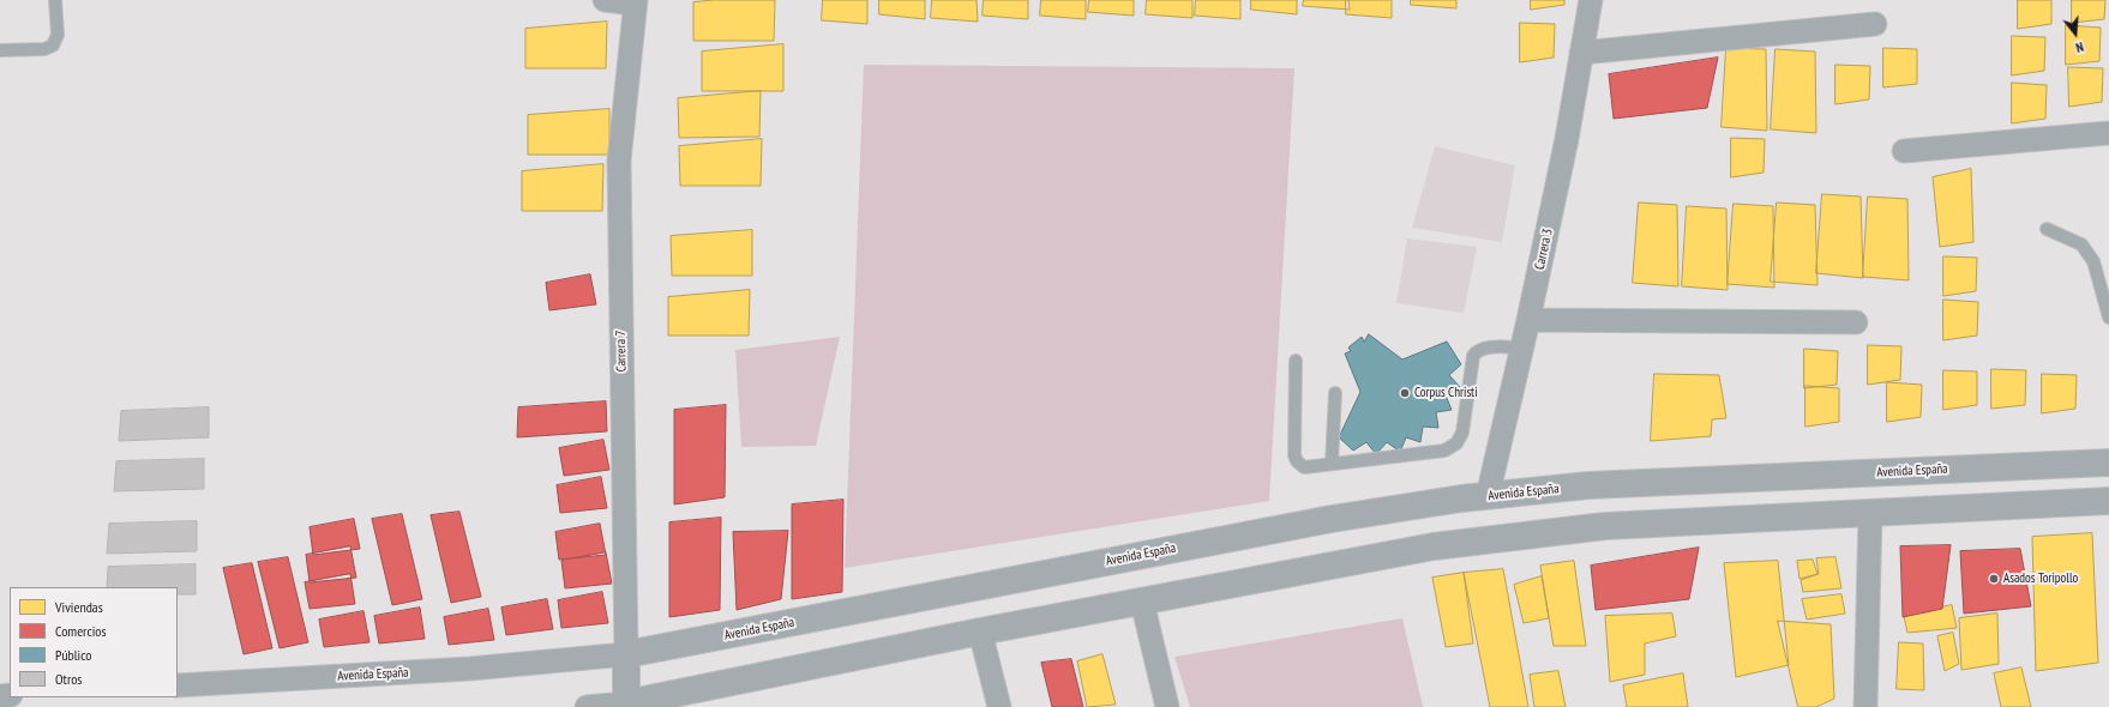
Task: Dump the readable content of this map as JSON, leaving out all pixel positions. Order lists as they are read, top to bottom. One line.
{"streets":{"street":["Carrera 3","Carrera 7","Avenida España"]},"crossings":[["Carrera 3","Avenida España"],["Carrera 7","Avenida España"]],"places":["Corpus Christi","Asados Toripollo"],"legend":["Viviendas","Comercios","Público","Otros"],"north":"bottom"}
